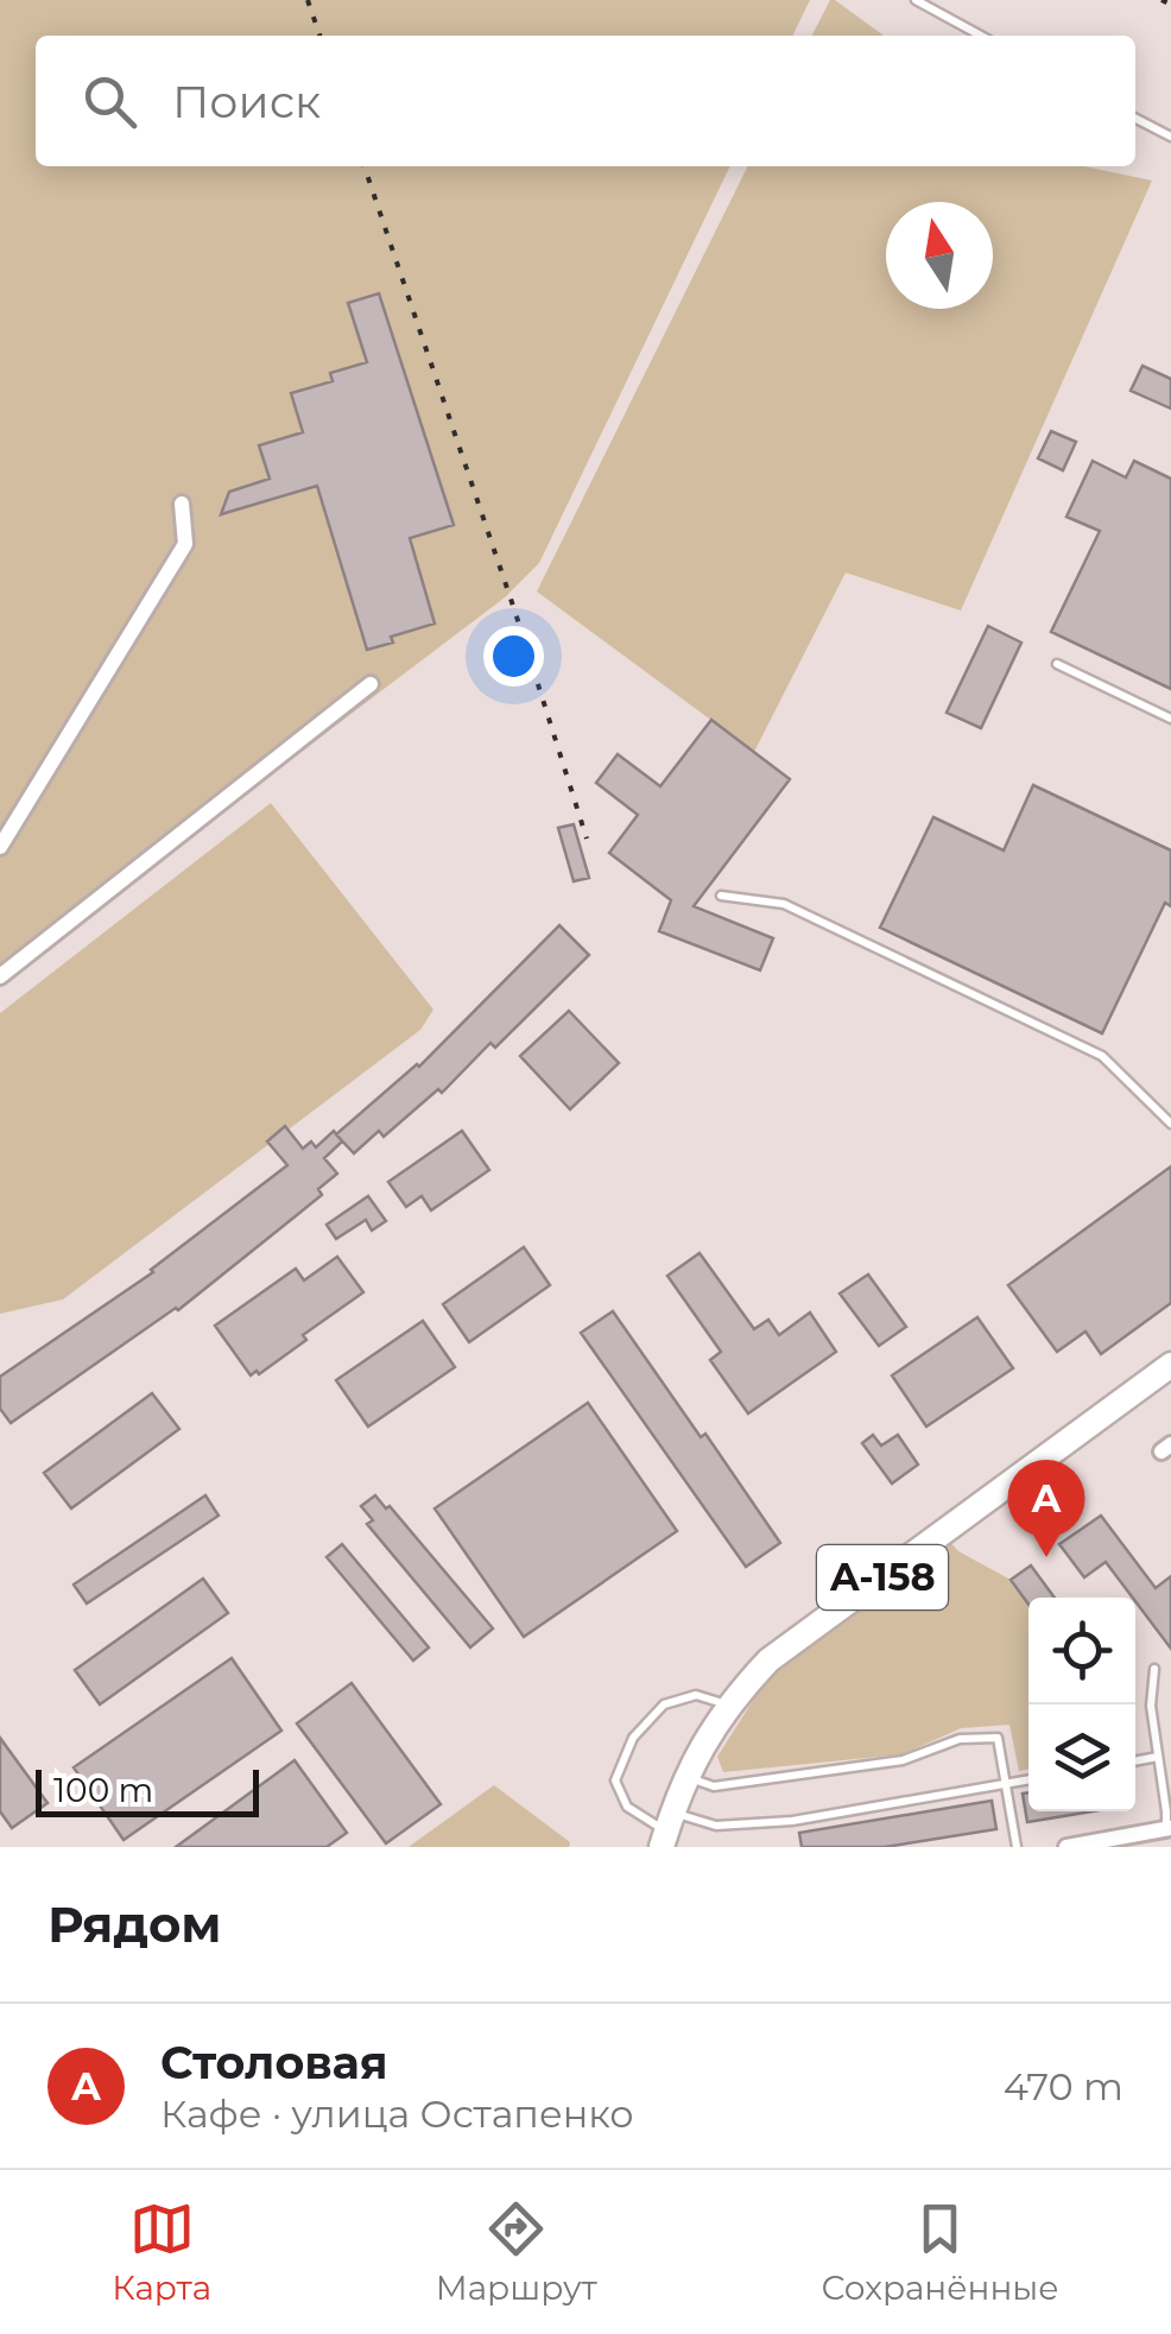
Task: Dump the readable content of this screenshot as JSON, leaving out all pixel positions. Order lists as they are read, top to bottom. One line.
{"streets":{"main road":["А-158"]},"scale_bar":"100 m","north":"top","page":{"search":"Поиск","pins":"A","scale":"100 m","heading":"Рядом","list":[{"mark":"A","name":"Столовая","note":"Кафе · улица Остапенко","value":"470 m"}],"nav":["Карта","Маршрут","Сохранённые"]}}
